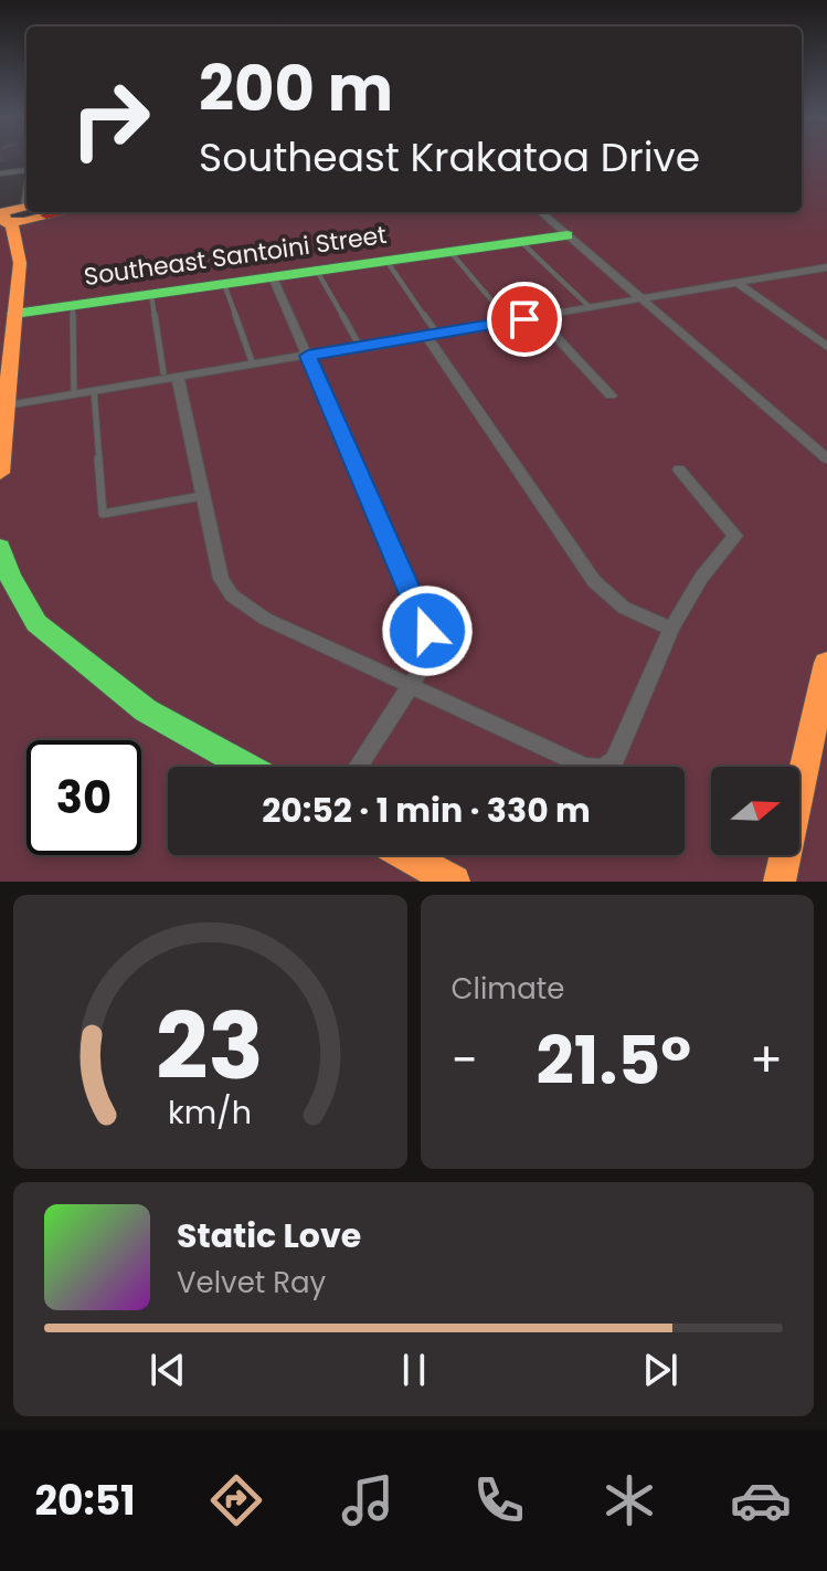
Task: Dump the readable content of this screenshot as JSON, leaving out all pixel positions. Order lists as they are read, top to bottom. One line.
{"streets":{"street":["Southeast Santoini Street"]},"north":"right","page":{"turn":["200 m","Southeast Krakatoa Drive"],"limit":"30","trip":"20:52 · 1 min · 330 m","tile":"Climate","heat":["−","21.5°","+"],"song":["Static Love","Velvet Ray"],"tabs":"20:51","gauge":["23","km/h"]}}
